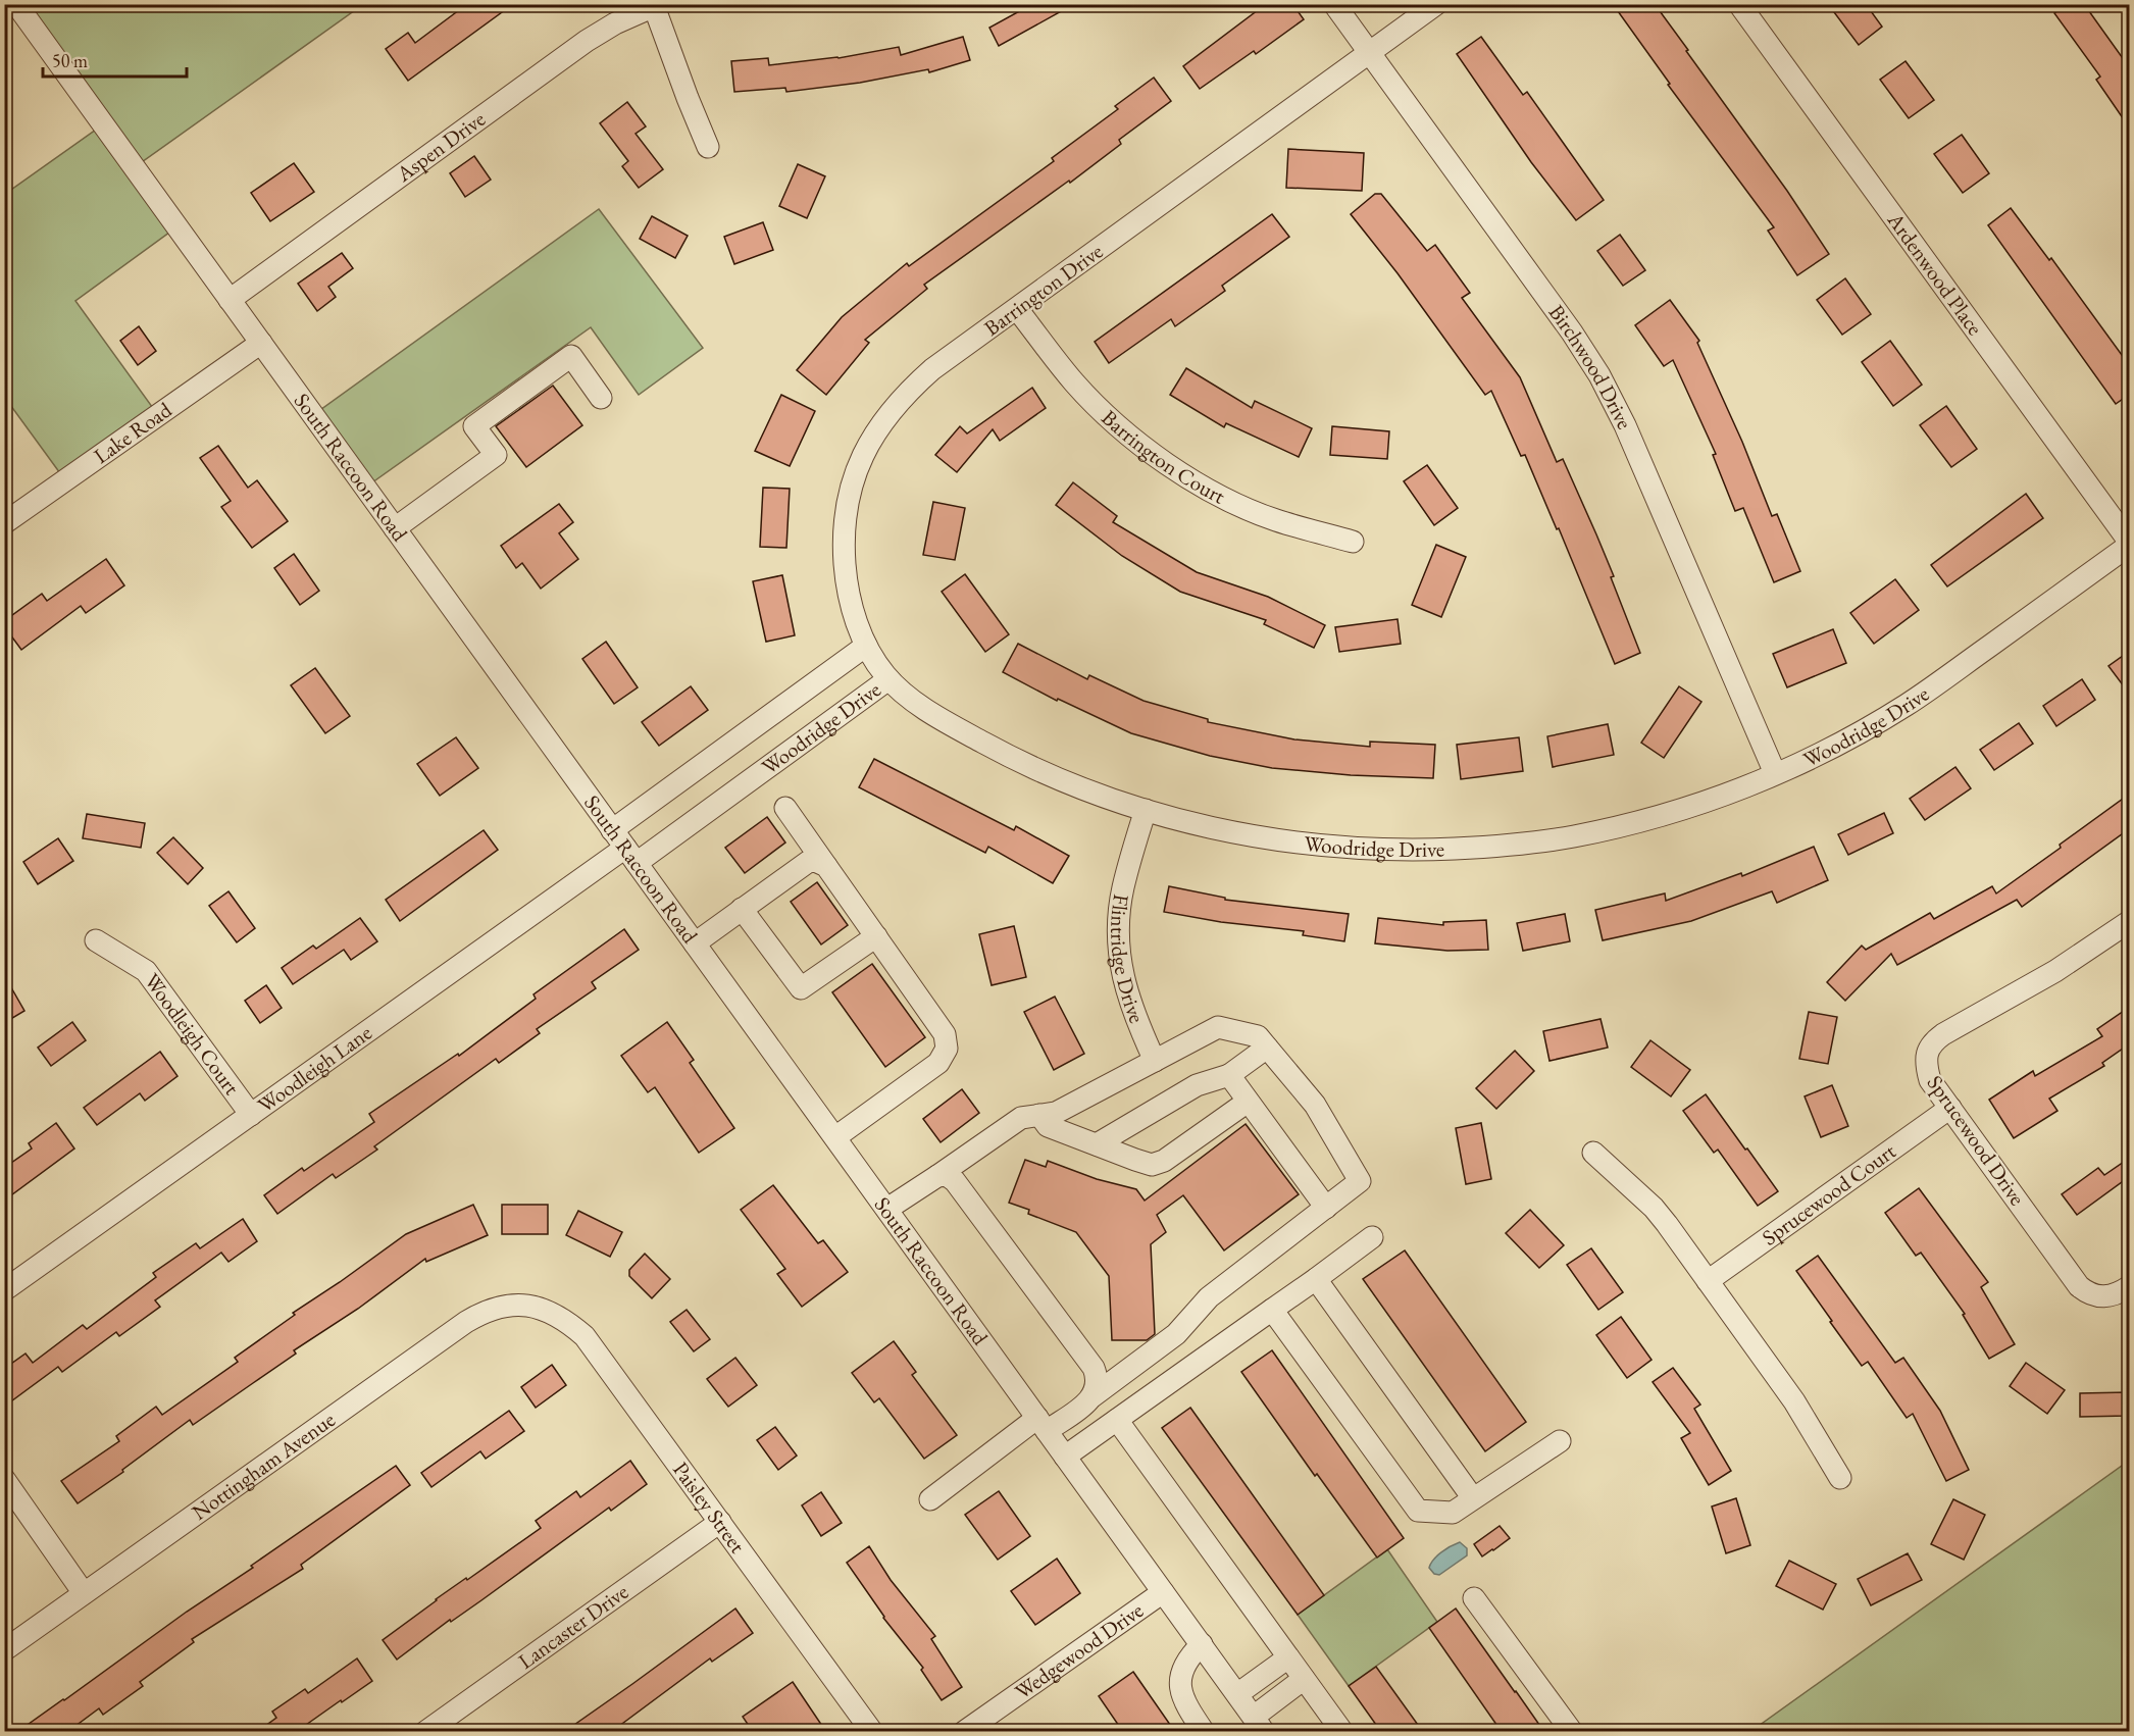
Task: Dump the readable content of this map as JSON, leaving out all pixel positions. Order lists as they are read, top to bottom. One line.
{"streets":{"street":["Aspen Drive","Ardenwood Place","Barrington Drive","Birchwood Drive","Lake Road","Barrington Court","South Raccoon Road","Woodridge Drive","Flintridge Drive","Woodleigh Court","Woodleigh Lane","Sprucewood Drive","Sprucewood Court","Nottingham Avenue","Paisley Street","Lancaster Drive","Wedgewood Drive"]},"crossings":[["Aspen Drive","South Raccoon Road"],["Ardenwood Place","Woodridge Drive"],["Barrington Drive","Birchwood Drive"],["Barrington Drive","Barrington Court"],["Barrington Drive","Woodridge Drive"],["Birchwood Drive","Woodridge Drive"],["Lake Road","South Raccoon Road"],["South Raccoon Road","Woodridge Drive"],["South Raccoon Road","Woodleigh Lane"],["South Raccoon Road","Wedgewood Drive"],["Woodridge Drive","Flintridge Drive"],["Woodridge Drive","Woodleigh Lane"],["Woodleigh Court","Woodleigh Lane"],["Sprucewood Drive","Sprucewood Court"],["Nottingham Avenue","Paisley Street"],["Paisley Street","Lancaster Drive"]],"scale_bar":"50 m"}
